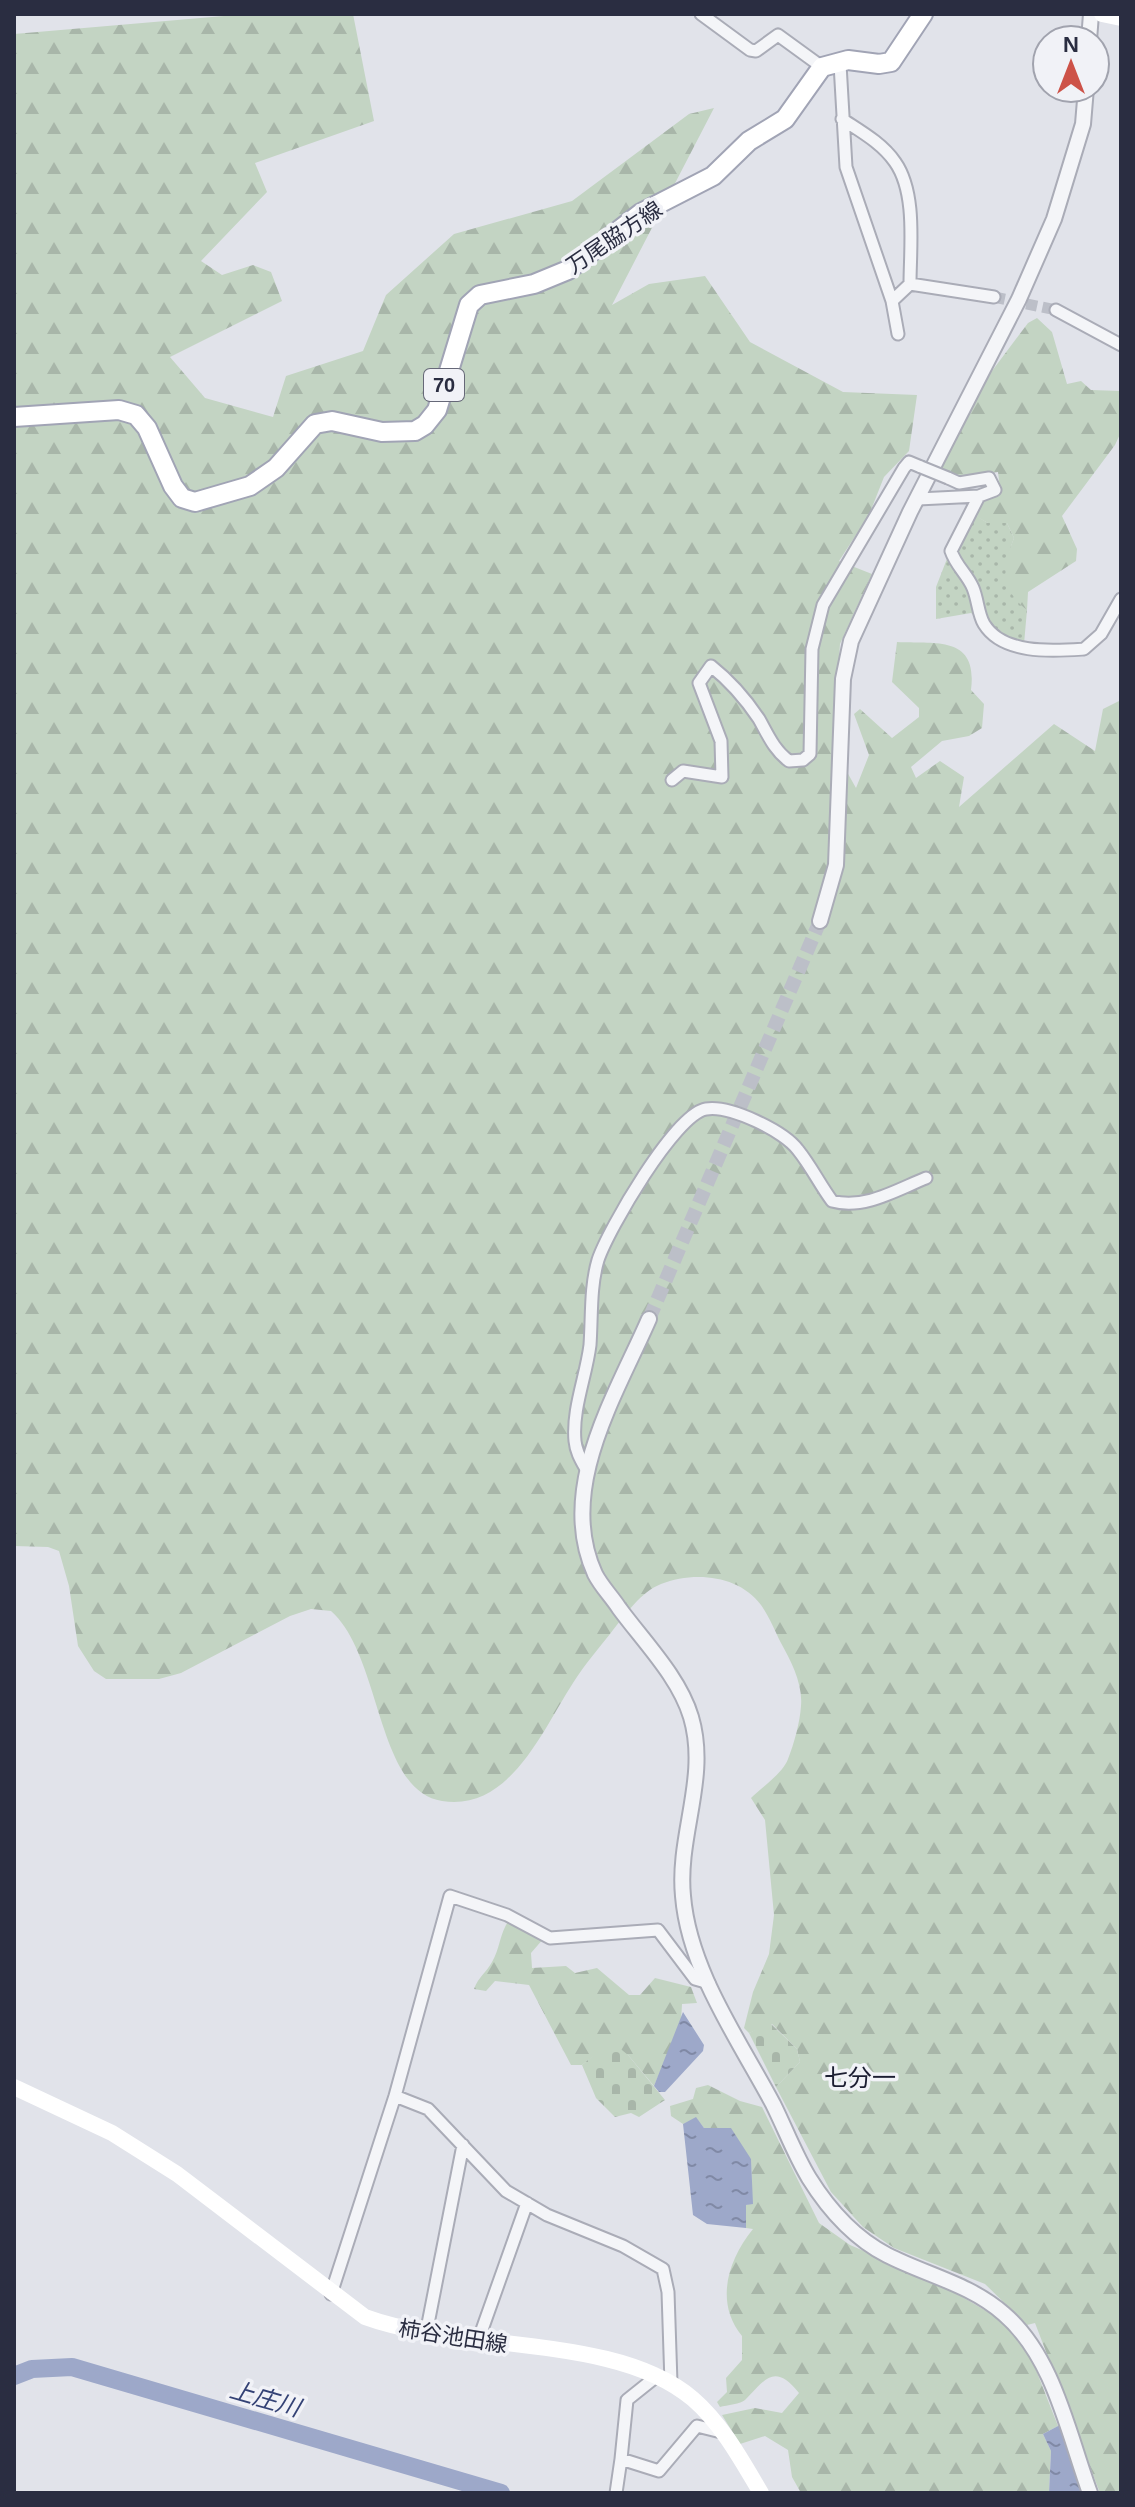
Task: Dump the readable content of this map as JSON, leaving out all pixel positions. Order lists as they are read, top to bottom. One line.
{"streets":{"main road":["万尾脇方線","70","柿谷池田線"]},"districts":["七分一"],"water":["上庄川"],"north":"top"}
